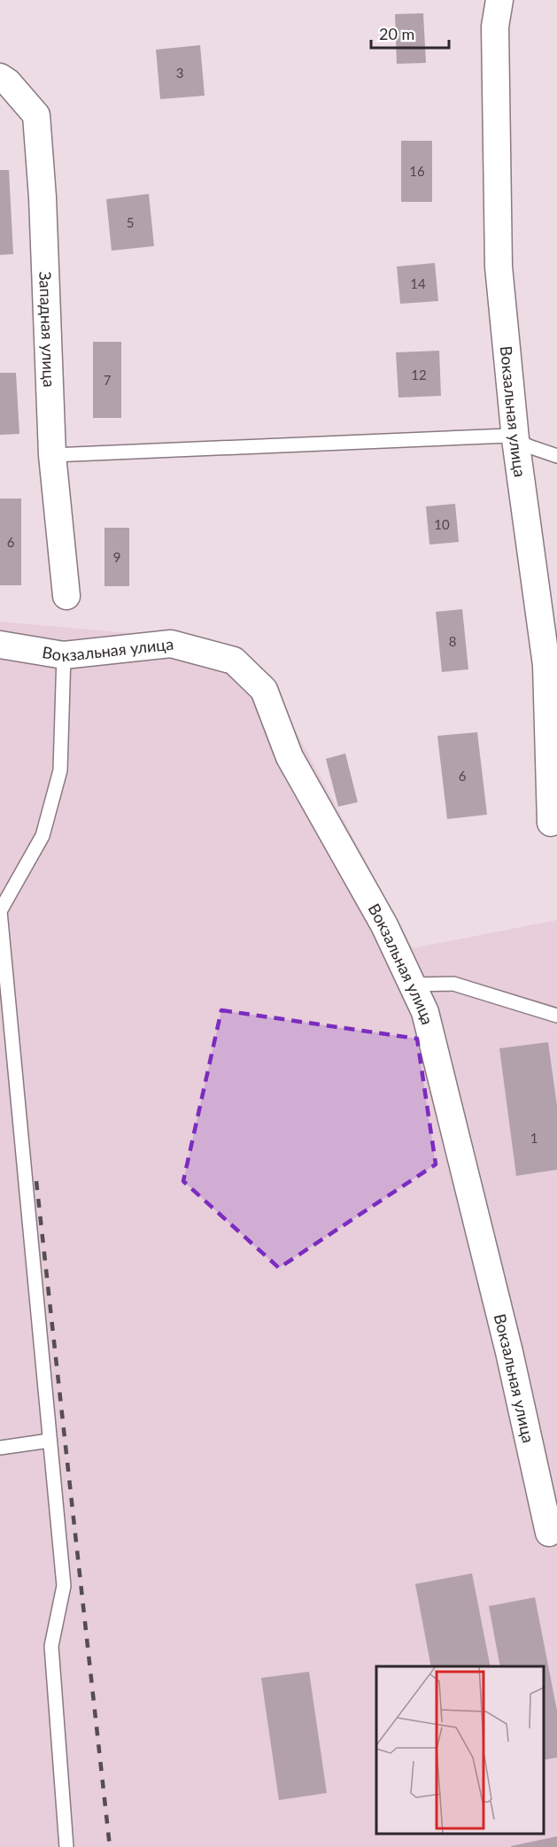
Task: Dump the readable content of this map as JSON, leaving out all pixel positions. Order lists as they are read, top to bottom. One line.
{"streets":{"street":["Западная улица","Вокзальная улица"]},"house_numbers":["3","16","5","14","12","7","10","6","9","8","6","1"],"scale_bar":"20 m"}
